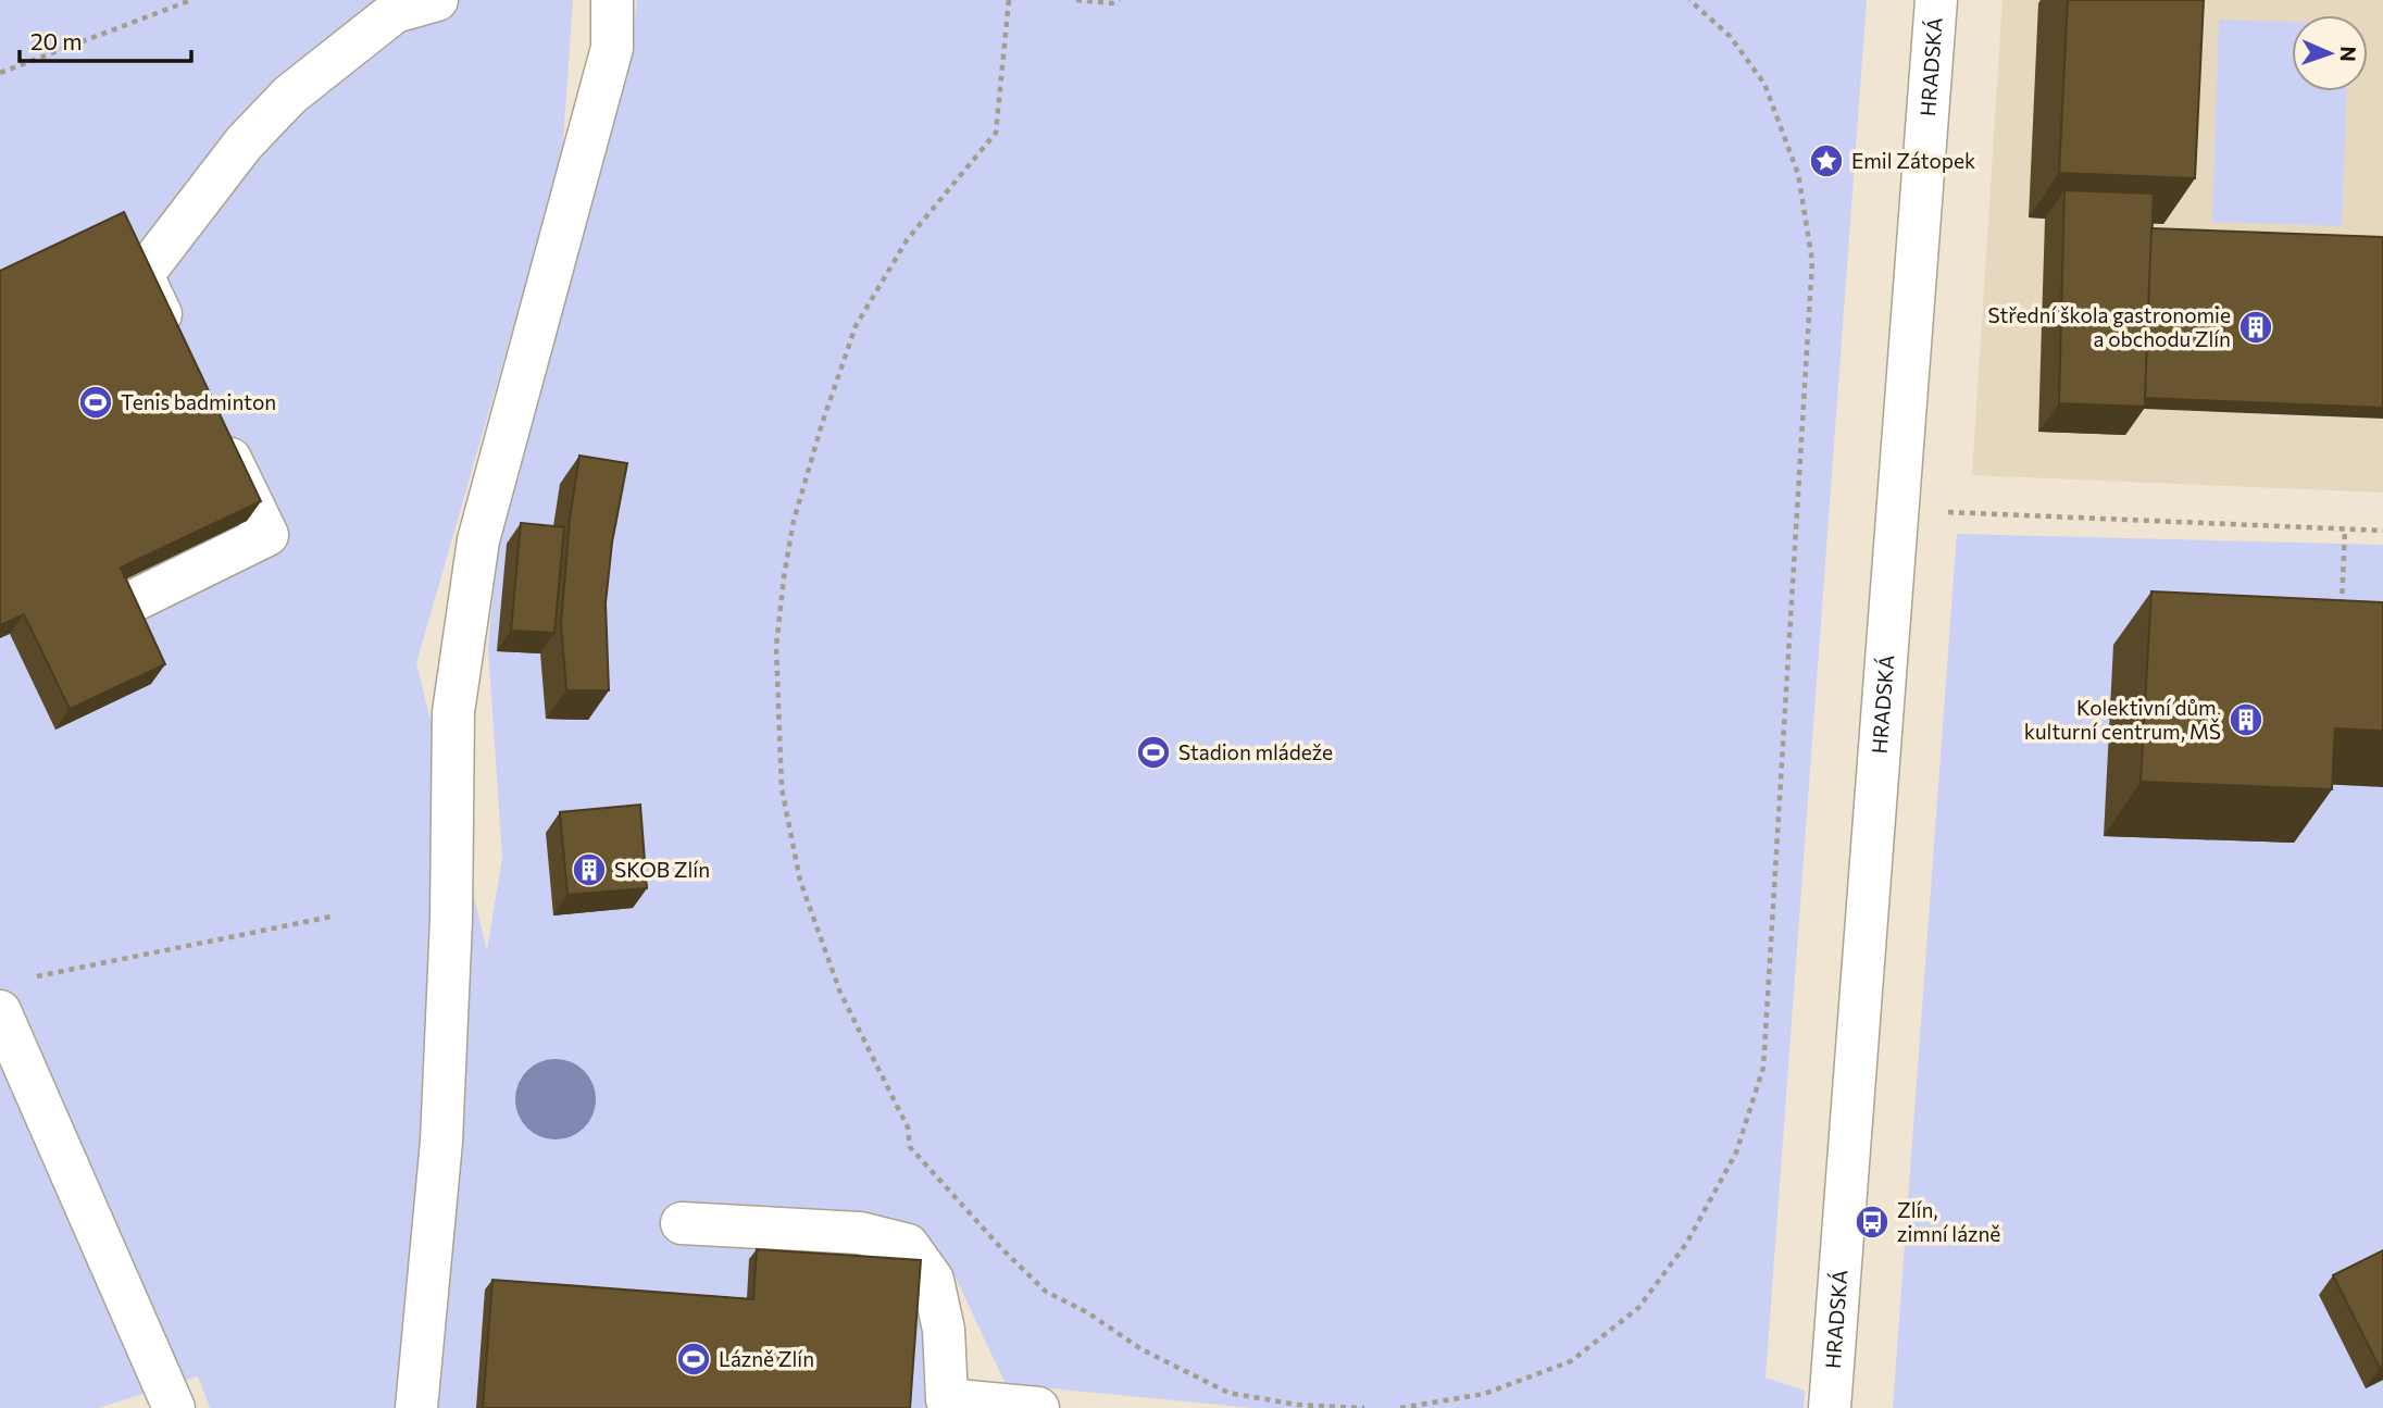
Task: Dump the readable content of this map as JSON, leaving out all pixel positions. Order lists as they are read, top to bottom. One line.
{"streets":{"street":["HRADSKÁ"]},"places":{"place":["Emil Zátopek"],"building":["Střední škola gastronomie a obchodu Zlín","Kolektivní dům, kulturní centrum, MŠ","SKOB Zlín"],"sports":["Tenis badminton","Stadion mládeže","Lázně Zlín"],"bus stop":["Zlín, zimní lázně"]},"scale_bar":"20 m","north":"right"}
